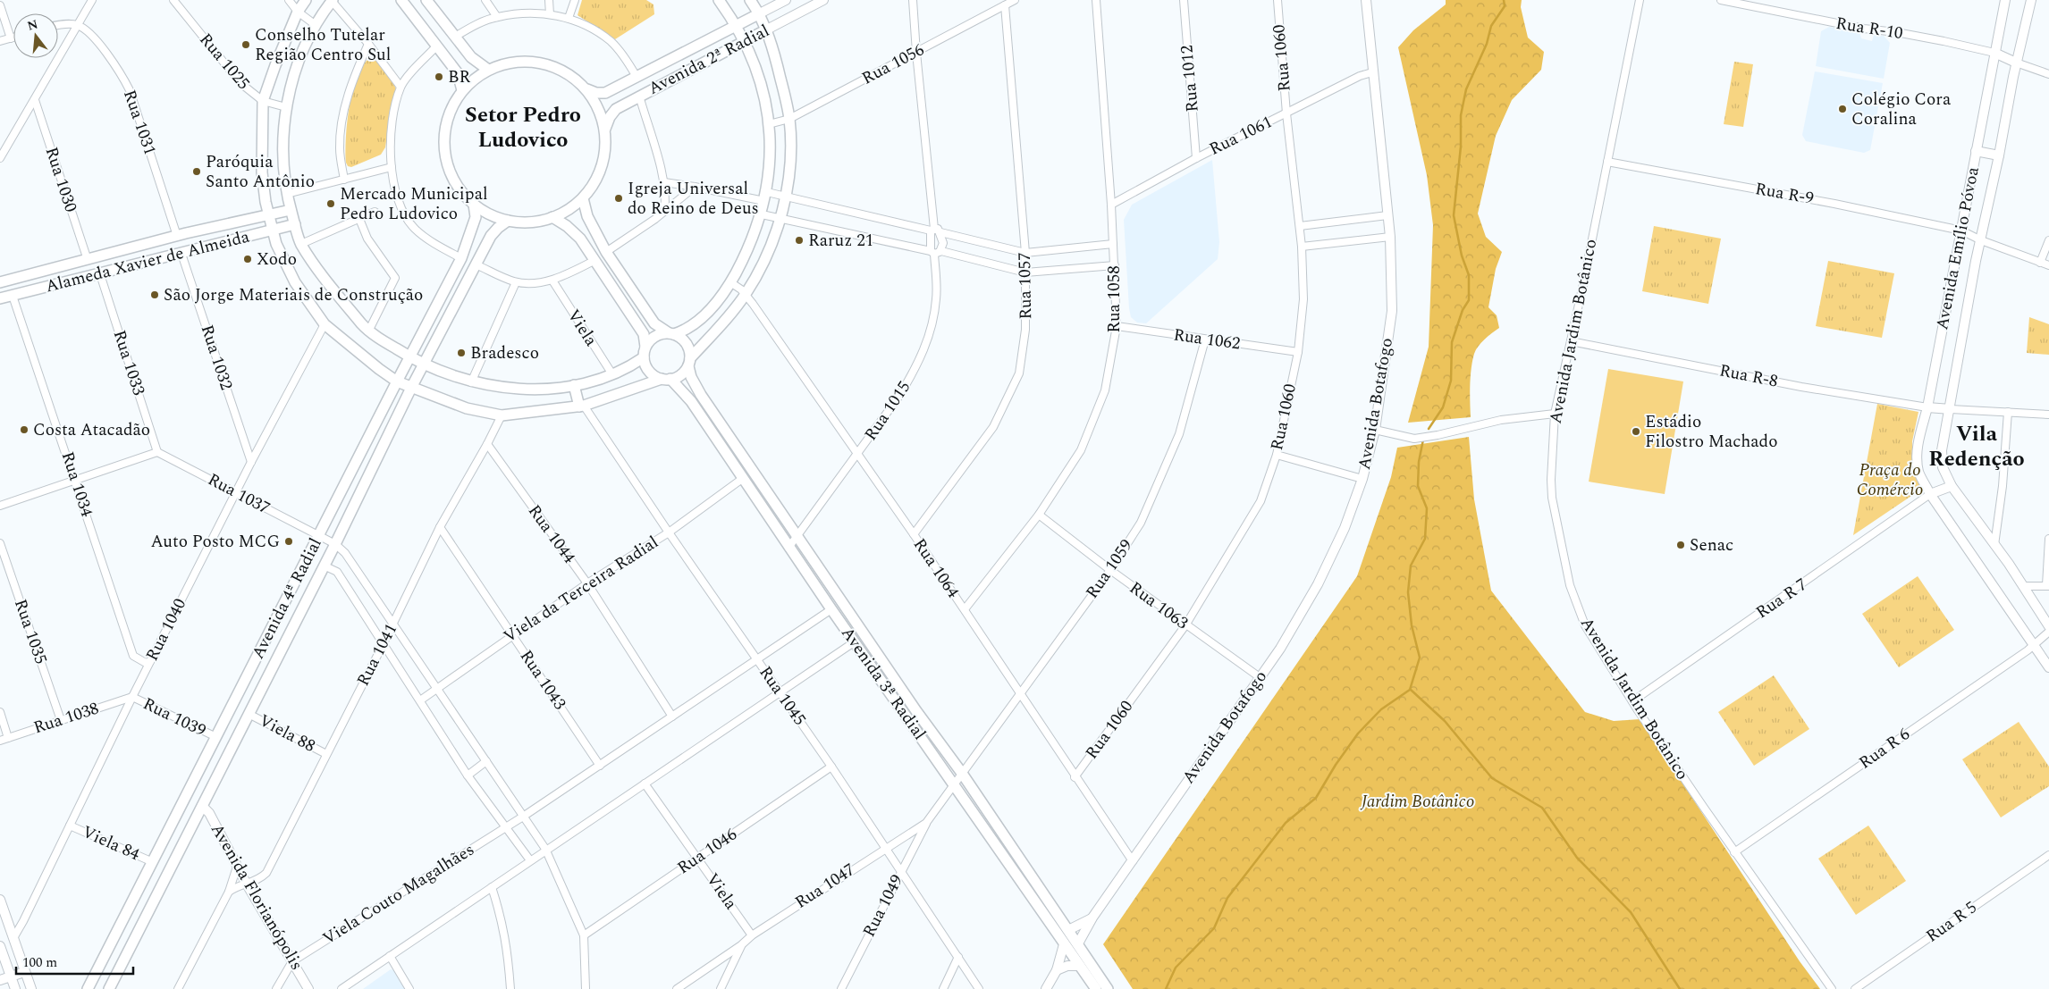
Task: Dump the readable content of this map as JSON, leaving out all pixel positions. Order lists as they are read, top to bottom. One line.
{"streets":{"main road":["Rua R-10","Avenida 2ª Radial","Avenida Emílio Póvoa","Alameda Xavier de Almeida","Avenida Botafogo","Avenida 4ª Radial","Avenida 3ª Radial","Avenida Florianópolis"],"street":["Rua 1060","Rua 1025","Rua 1056","Rua 1012","Rua 1031","Rua 1061","Rua 1030","Rua R-9","Rua 1057","Rua 1058","Viela","Avenida Jardim Botânico","Rua 1062","Rua 1032","Rua 1033","Rua R-8","Rua 1015","Rua 1034","Rua 1037","Rua 1044","Rua 1064","Rua 1059","Viela da Terceira Radial","Rua R 7","Rua 1063","Rua 1040","Rua 1035","Rua 1041","Rua 1043","Rua 1045","Rua 1039","Rua 1038","Viela 88","Rua R 6","Viela 84","Rua 1046","Rua 1047","Viela Couto Magalhães","Rua 1049","Rua R 5"]},"crossings":[["Rua R-10","Avenida Emílio Póvoa"],["Rua 1060","Rua 1061"],["Rua 1060","Rua 1062"],["Rua 1060","Rua 1064"],["Rua 1060","Rua 1063"],["Rua 1056","Rua 1057"],["Rua 1012","Rua 1061"],["Rua 1031","Alameda Xavier de Almeida"],["Rua 1061","Rua 1058"],["Rua 1061","Avenida Botafogo"],["Rua 1030","Alameda Xavier de Almeida"],["Rua R-9","Avenida Emílio Póvoa"],["Rua R-9","Avenida Jardim Botânico"],["Avenida Emílio Póvoa","Rua R-8"],["Avenida Emílio Póvoa","Rua R 7"],["Avenida Emílio Póvoa","Rua R 6"],["Alameda Xavier de Almeida","Rua 1032"],["Alameda Xavier de Almeida","Rua 1033"],["Alameda Xavier de Almeida","Rua 1034"],["Rua 1057","Rua 1064"],["Rua 1058","Rua 1062"],["Rua 1058","Rua 1064"],["Rua 1058","Rua 1063"],["Viela","Rua 1046"],["Viela","Rua 1047"],["Avenida Jardim Botânico","Rua R-8"],["Avenida Jardim Botânico","Rua R 7"],["Avenida Jardim Botânico","Rua R 6"],["Rua 1062","Rua 1059"],["Rua 1032","Rua 1040"],["Rua 1033","Rua 1037"],["Avenida Botafogo","Rua 1064"],["Avenida Botafogo","Rua 1063"],["Avenida Botafogo","Avenida 3ª Radial"],["Rua 1015","Rua 1064"],["Rua 1015","Avenida 3ª Radial"],["Rua 1034","Rua 1040"],["Rua 1037","Avenida 4ª Radial"],["Rua 1037","Rua 1040"],["Rua 1044","Viela da Terceira Radial"],["Rua 1044","Rua 1041"],["Rua 1044","Viela Couto Magalhães"],["Rua 1064","Rua 1059"],["Rua 1059","Rua 1063"],["Rua 1059","Avenida 3ª Radial"],["Rua 1059","Rua 1047"],["Viela da Terceira Radial","Rua 1043"],["Viela da Terceira Radial","Avenida 3ª Radial"],["Viela da Terceira Radial","Rua 1045"],["Avenida 4ª Radial","Rua 1039"],["Avenida 4ª Radial","Viela 88"],["Avenida 4ª Radial","Viela 84"],["Avenida 4ª Radial","Avenida Florianópolis"],["Rua 1040","Rua 1039"],["Rua 1040","Rua 1038"],["Rua 1040","Viela 84"],["Rua 1035","Rua 1038"],["Rua 1041","Rua 1043"],["Rua 1041","Viela 88"],["Rua 1041","Avenida Florianópolis"],["Rua 1043","Viela Couto Magalhães"],["Avenida 3ª Radial","Rua 1047"],["Avenida 3ª Radial","Viela Couto Magalhães"],["Rua 1045","Rua 1046"],["Rua 1045","Rua 1047"],["Rua 1045","Viela Couto Magalhães"],["Rua 1045","Rua 1049"],["Rua 1039","Rua 1038"],["Rua 1047","Rua 1049"],["Viela Couto Magalhães","Avenida Florianópolis"]],"districts":["Setor Pedro Ludovico","Vila Redenção"],"parks":["Praça do Comércio","Jardim Botânico"],"places":["Conselho Tutelar Região Centro Sul","BR","Colégio Cora Coralina","Paróquia Santo Antônio","Igreja Universal do Reino de Deus","Mercado Municipal Pedro Ludovico","Raruz 21","Xodo","São Jorge Materiais de Construção","Bradesco","Costa Atacadão","Estádio Filostro Machado","Auto Posto MCG","Senac"],"scale_bar":"100 m","north":"top"}
